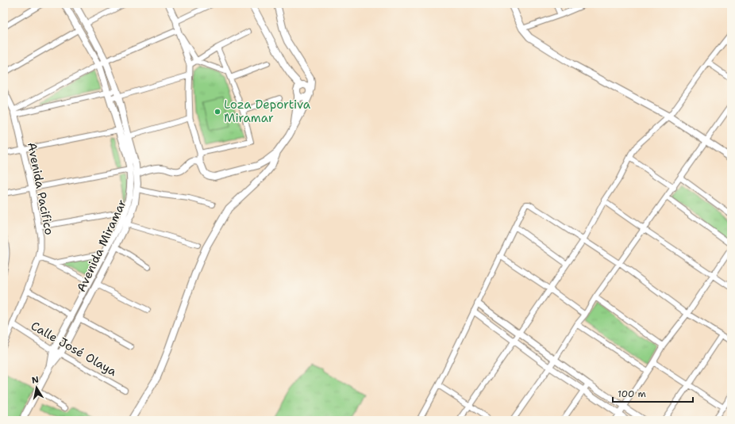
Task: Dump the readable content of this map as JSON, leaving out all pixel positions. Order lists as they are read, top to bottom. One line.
{"streets":{"main road":["Avenida Miramar"],"street":["Avenida Pacifico","Calle José Olaya"]},"crossings":[["Avenida Pacifico","Calle José Olaya"],["Avenida Miramar","Calle José Olaya"]],"places":["Loza Deportiva Miramar"],"scale_bar":"100 m","north":"top"}
